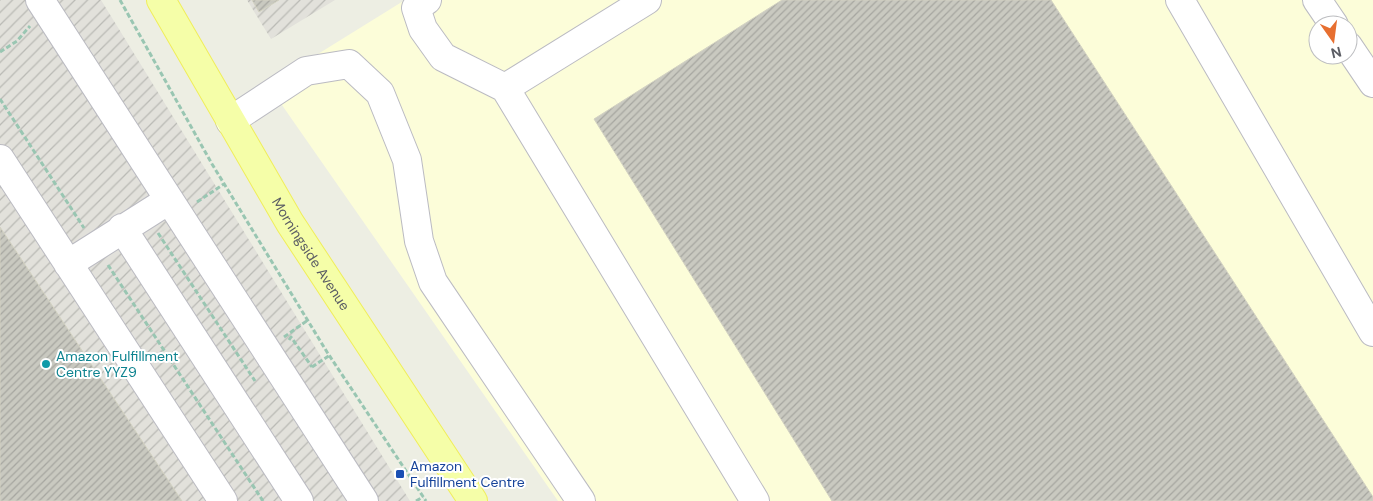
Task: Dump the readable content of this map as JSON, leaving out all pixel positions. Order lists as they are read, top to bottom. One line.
{"streets":{"main road":["Morningside Avenue"]},"places":{"other":["Amazon Fulfillment Centre YYZ9"],"transit":["Amazon Fulfillment Centre"]},"north":"bottom"}
